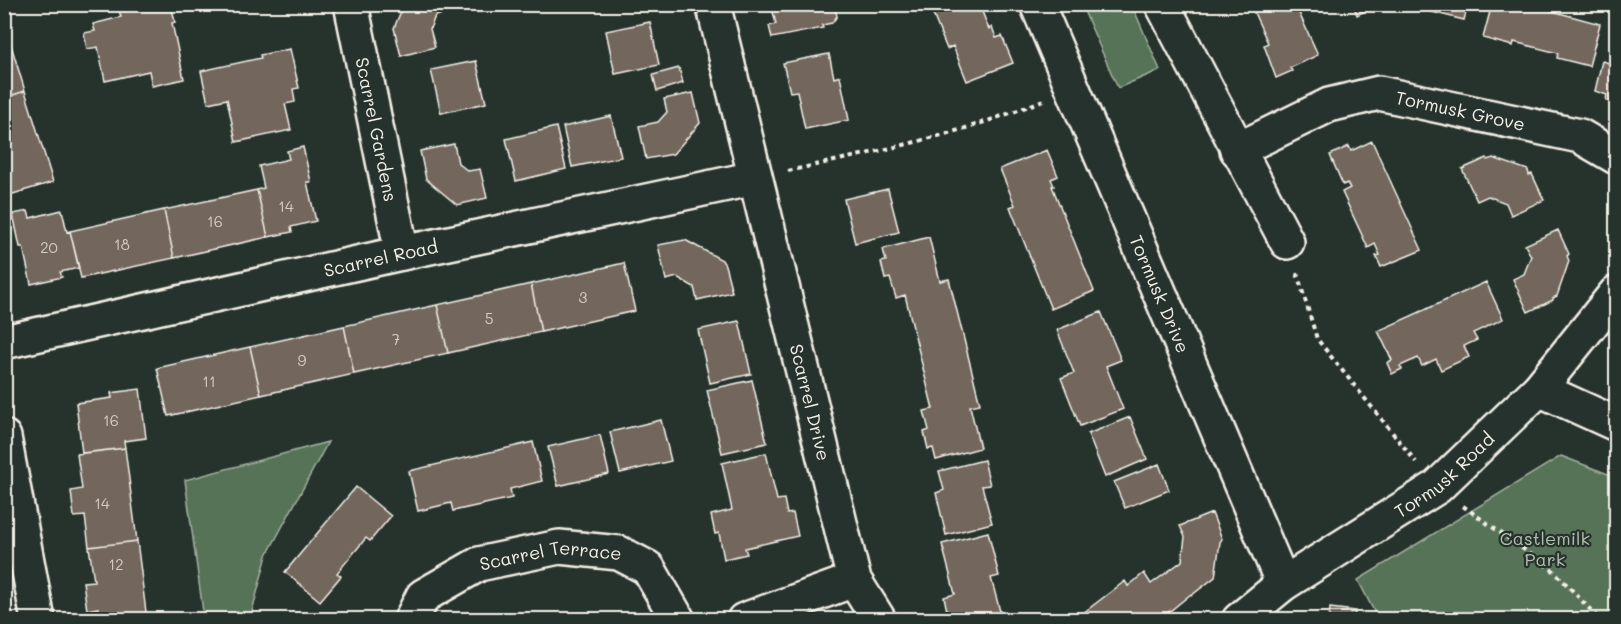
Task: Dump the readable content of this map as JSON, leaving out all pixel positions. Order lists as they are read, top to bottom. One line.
{"streets":{"street":["Tormusk Grove","Scarrel Gardens","Scarrel Road","Tormusk Drive","Scarrel Drive","Tormusk Road","Scarrel Terrace"]},"crossings":[["Scarrel Gardens","Scarrel Road"],["Scarrel Road","Scarrel Drive"],["Tormusk Drive","Tormusk Road"]],"parks":["Castlemilk Park"],"house_numbers":["14","16","18","20","3","5","7","9","11","16","14","12"]}
